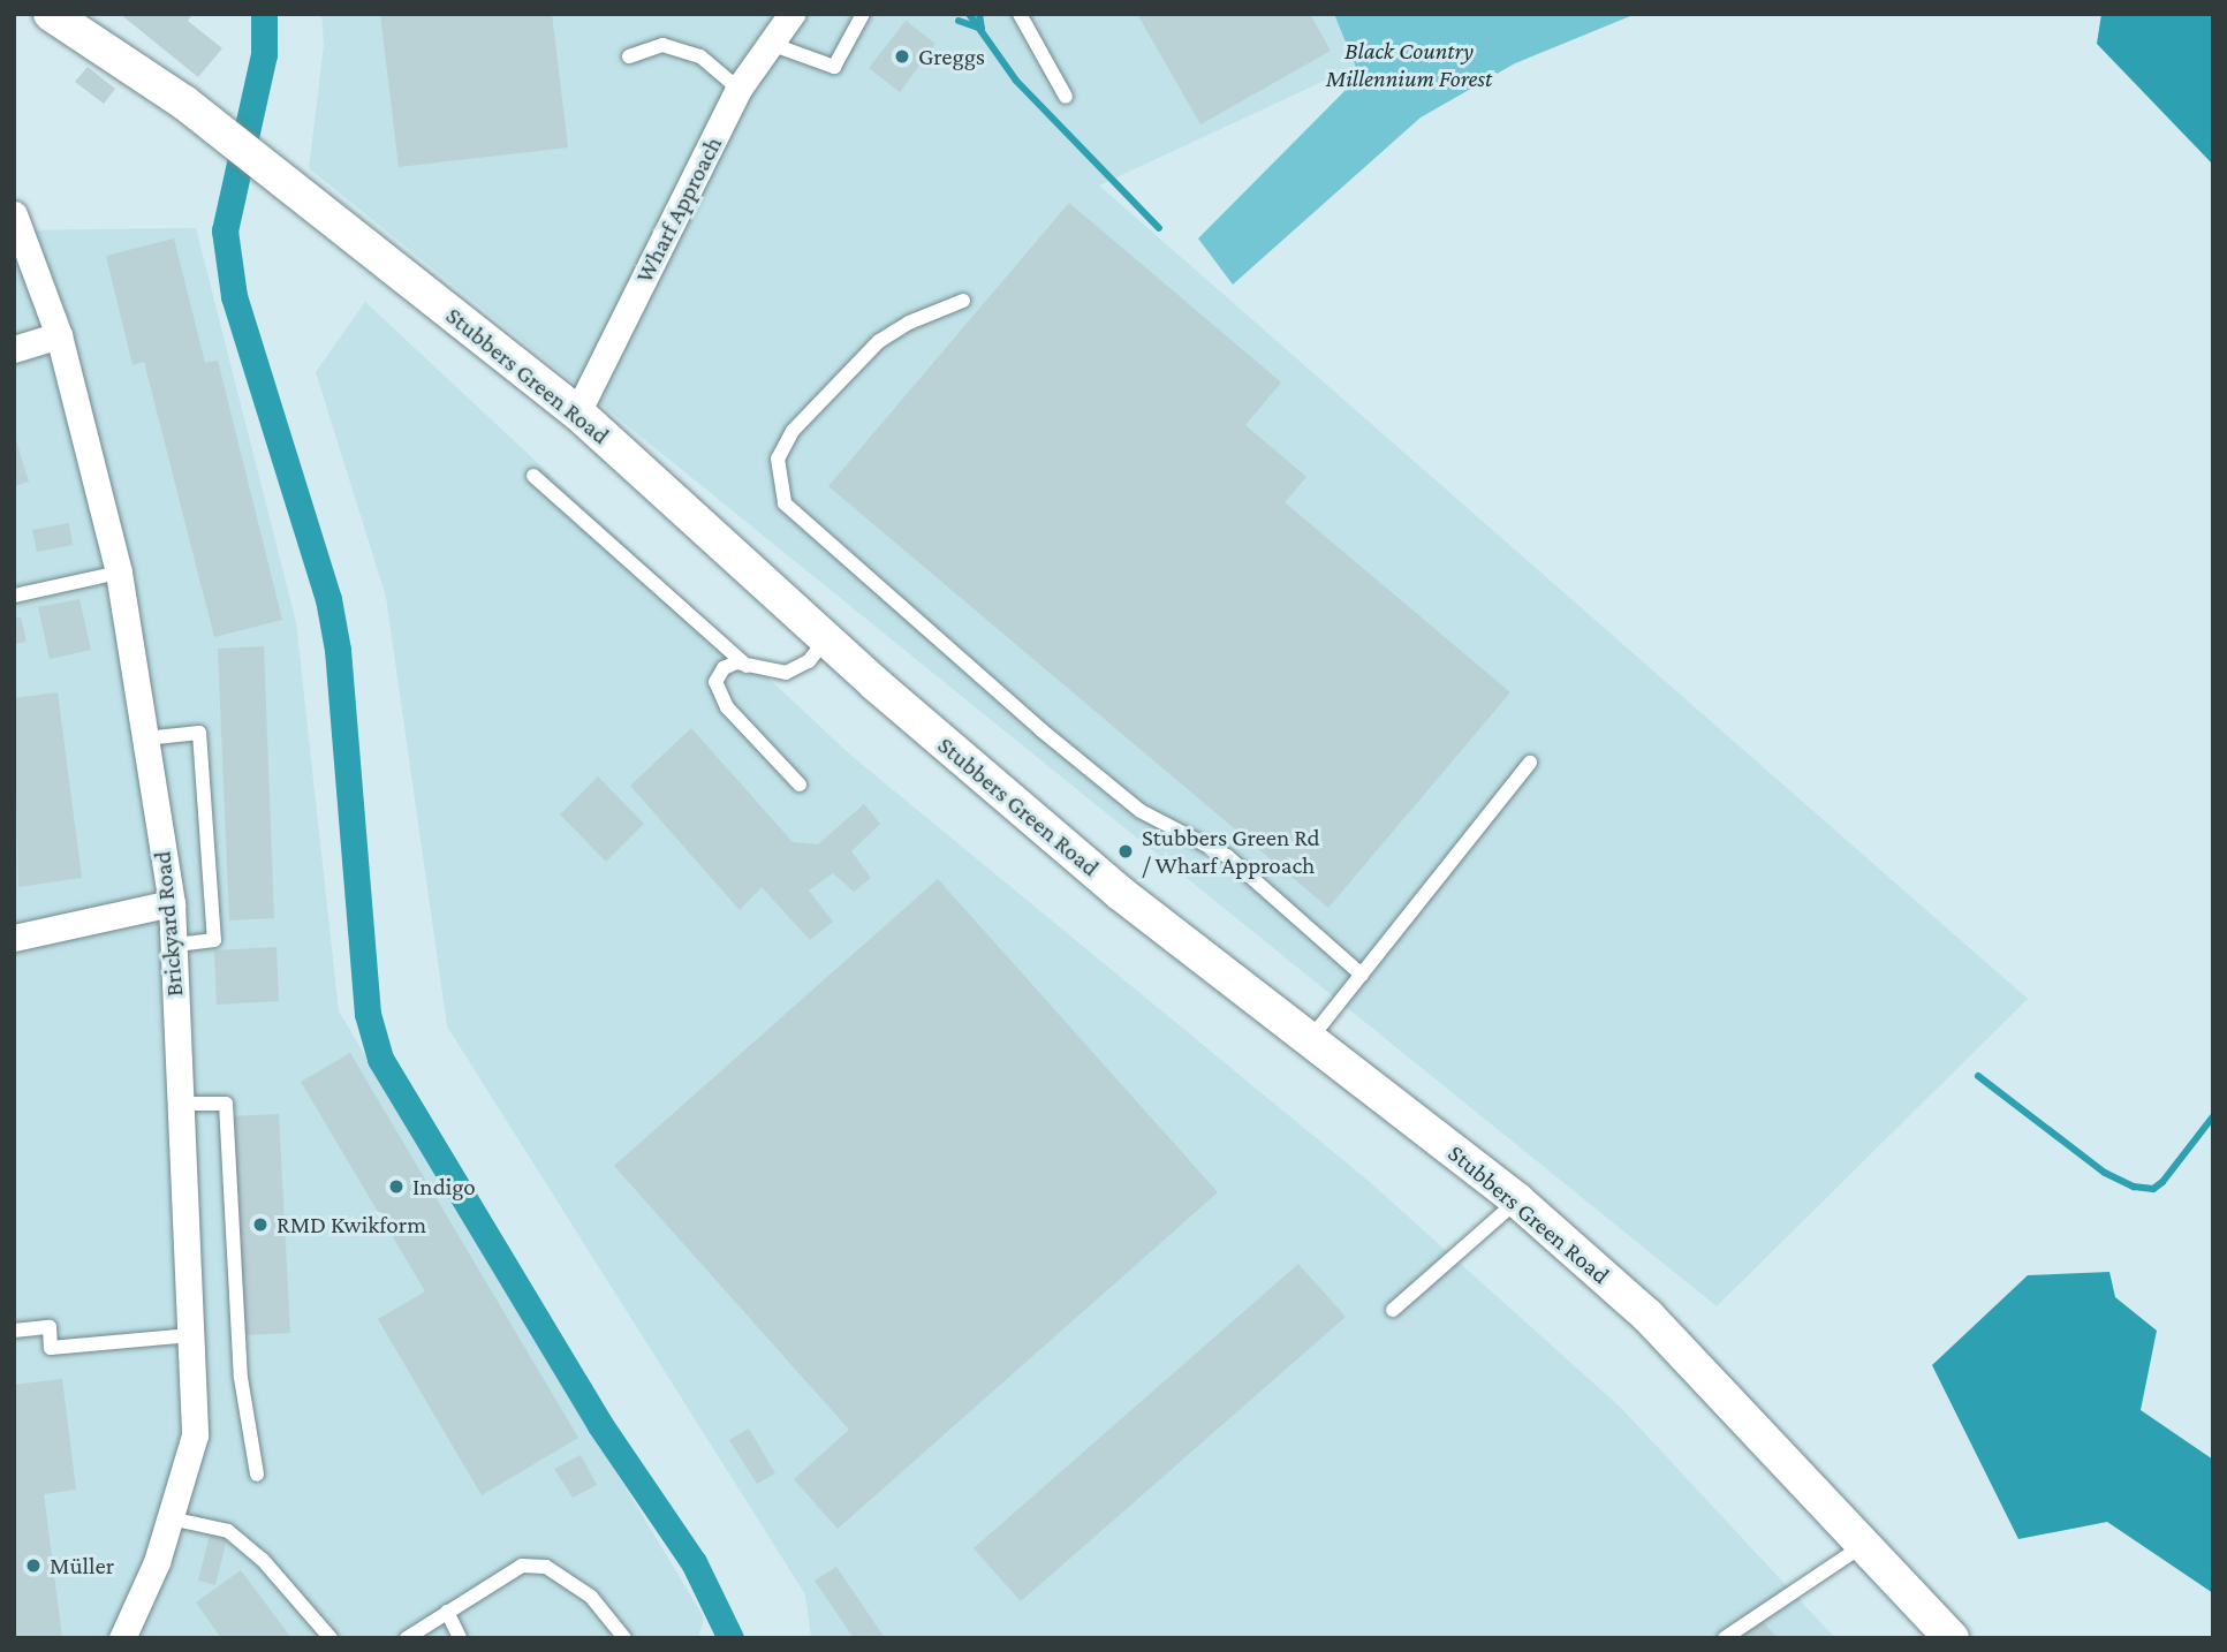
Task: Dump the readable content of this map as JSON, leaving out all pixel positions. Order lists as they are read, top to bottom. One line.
{"streets":{"street":["Wharf Approach","Stubbers Green Road","Brickyard Road"]},"crossings":[["Wharf Approach","Stubbers Green Road"]],"parks":["Black Country Millennium Forest"],"places":["Greggs","Stubbers Green Rd / Wharf Approach","Indigo","RMD Kwikform","Müller"]}
